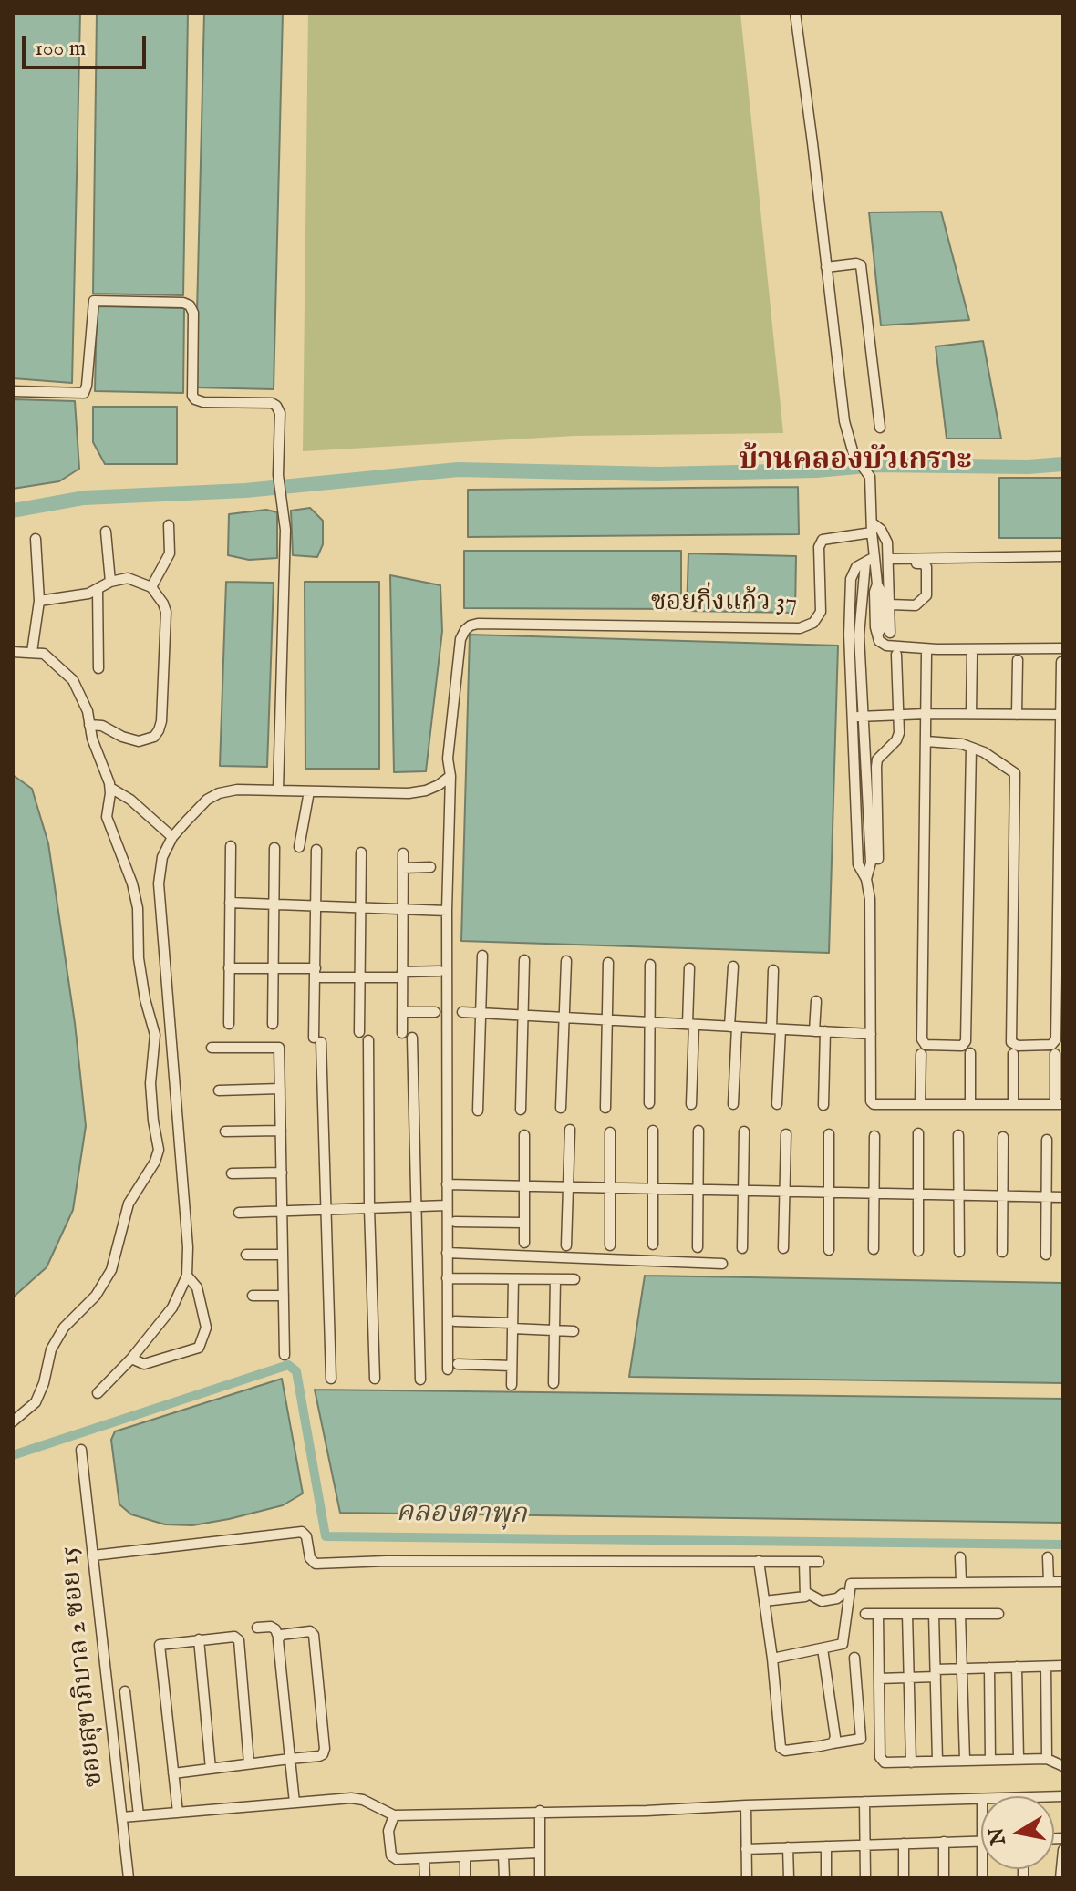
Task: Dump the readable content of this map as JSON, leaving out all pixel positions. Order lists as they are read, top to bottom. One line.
{"streets":{"street":["ซอยกิ่งแก้ว 37","ซอยสุขาภิบาล 2 ซอย 15"]},"districts":["บ้านคลองบัวเกราะ"],"water":["คลองตาพุก"],"scale_bar":"100 m","north":"left"}
